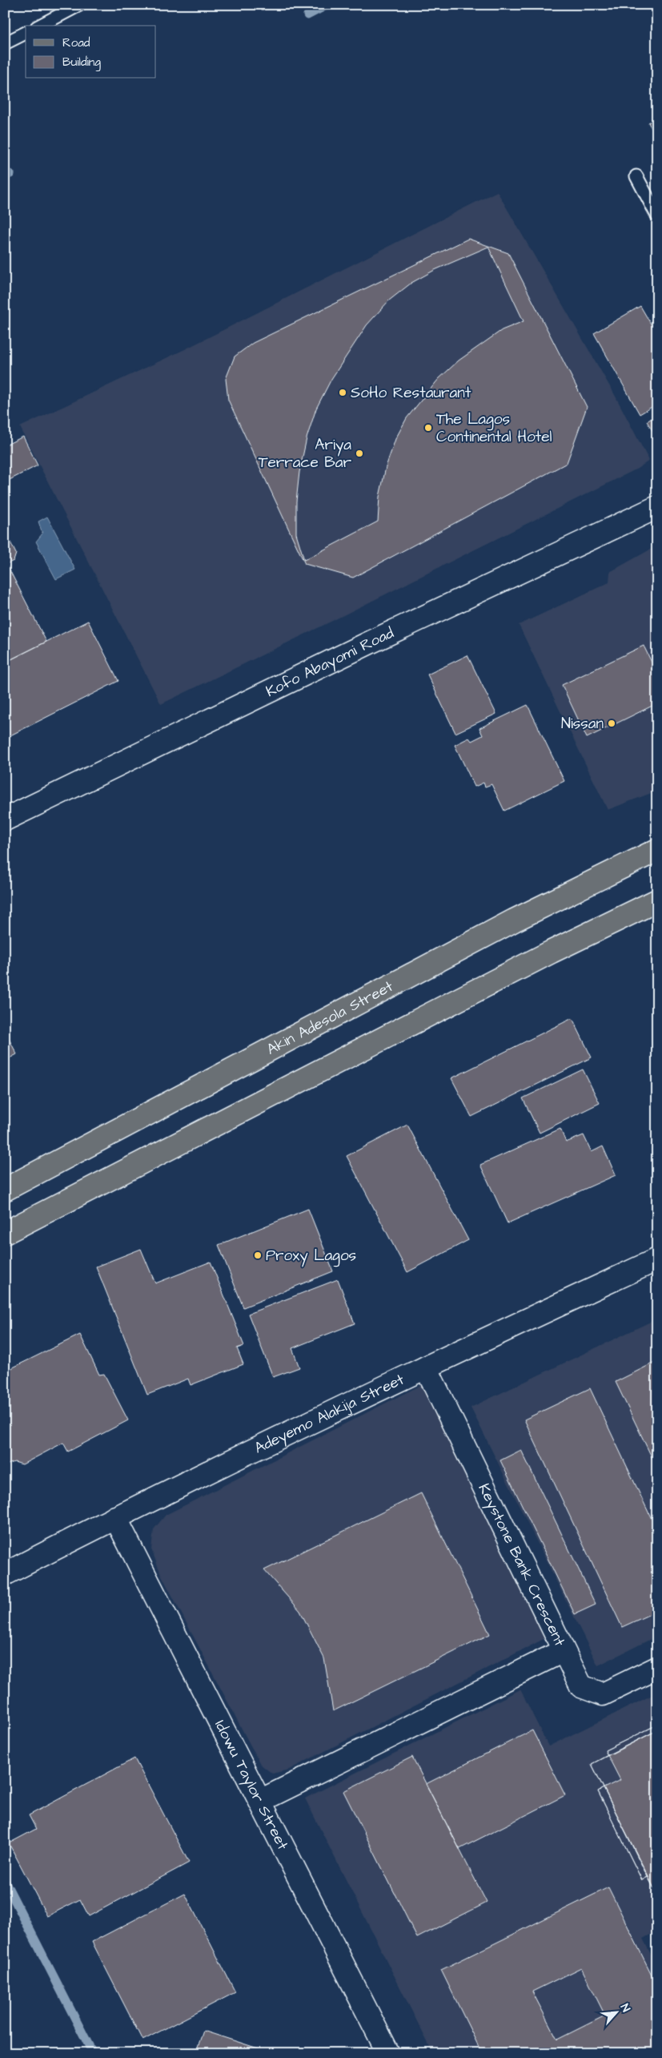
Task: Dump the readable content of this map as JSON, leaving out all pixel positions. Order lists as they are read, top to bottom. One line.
{"streets":{"main road":["Akin Adesola Street"],"street":["Kofo Abayomi Road","Adeyemo Alakija Street","Keystone Bank Crescent","Idowu Taylor Street"]},"crossings":[["Adeyemo Alakija Street","Keystone Bank Crescent"],["Adeyemo Alakija Street","Idowu Taylor Street"]],"places":["SoHo Restaurant","The Lagos Continental Hotel","Ariya Terrace Bar","Nissan","Proxy Lagos"],"legend":["Road","Building"],"north":"top right"}
